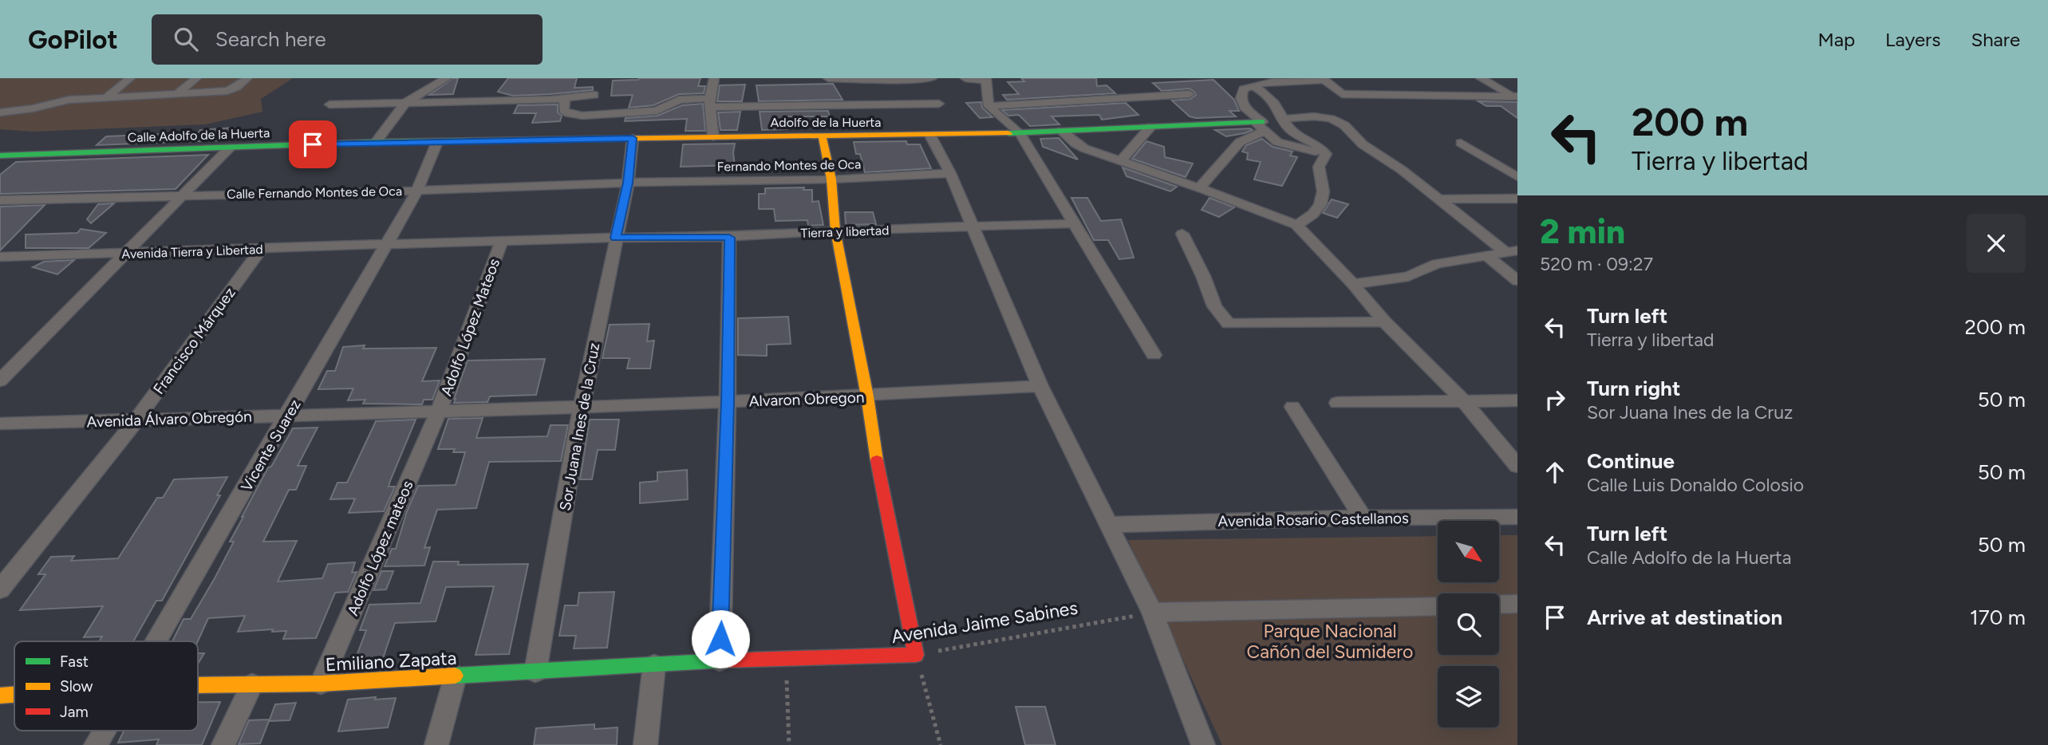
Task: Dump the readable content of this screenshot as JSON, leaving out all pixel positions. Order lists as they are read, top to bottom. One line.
{"streets":{"street":["Adolfo de la Huerta","Calle Adolfo de la Huerta","Fernando Montes de Oca","Calle Fernando Montes de Oca","Tierra y libertad","Avenida Tierra y Libertad","Adolfo López Mateos","Francisco Márquez","Alvaron Obregon","Avenida Álvaro Obregón","Sor Juana Ines de la Cruz","Vicente Suarez","Avenida Rosario Castellanos","Adolfo López mateos","Avenida Jaime Sabines","Emiliano Zapata"]},"crossings":[["Adolfo de la Huerta","Calle Adolfo de la Huerta"],["Adolfo de la Huerta","Sor Juana Ines de la Cruz"],["Calle Adolfo de la Huerta","Sor Juana Ines de la Cruz"],["Calle Adolfo de la Huerta","Vicente Suarez"],["Fernando Montes de Oca","Calle Fernando Montes de Oca"],["Fernando Montes de Oca","Sor Juana Ines de la Cruz"],["Calle Fernando Montes de Oca","Sor Juana Ines de la Cruz"],["Calle Fernando Montes de Oca","Vicente Suarez"],["Tierra y libertad","Sor Juana Ines de la Cruz"],["Avenida Tierra y Libertad","Francisco Márquez"],["Avenida Tierra y Libertad","Vicente Suarez"],["Adolfo López Mateos","Alvaron Obregon"],["Adolfo López Mateos","Avenida Álvaro Obregón"],["Adolfo López Mateos","Adolfo López mateos"],["Francisco Márquez","Avenida Álvaro Obregón"],["Alvaron Obregon","Avenida Álvaro Obregón"],["Alvaron Obregon","Sor Juana Ines de la Cruz"],["Alvaron Obregon","Adolfo López mateos"],["Avenida Álvaro Obregón","Vicente Suarez"],["Avenida Álvaro Obregón","Adolfo López mateos"],["Sor Juana Ines de la Cruz","Emiliano Zapata"],["Adolfo López mateos","Emiliano Zapata"],["Avenida Jaime Sabines","Emiliano Zapata"]],"parks":["Parque Nacional Cañón del Sumidero"],"legend":["Fast","Slow","Jam"],"north":"bottom right","page":{"header":"GoPilot","search":"Search here","nav":["Map","Layers","Share"],"turn":["200 m","Tierra y libertad"],"heading":["2 min","520 m · 09:27"],"list":[{"name":"Turn left","note":"Tierra y libertad","value":"200 m"},{"name":"Turn right","note":"Sor Juana Ines de la Cruz","value":"50 m"},{"name":"Continue","note":"Calle Luis Donaldo Colosio","value":"50 m"},{"name":"Turn left","note":"Calle Adolfo de la Huerta","value":"50 m"},{"name":"Arrive at destination","value":"170 m"}]}}
